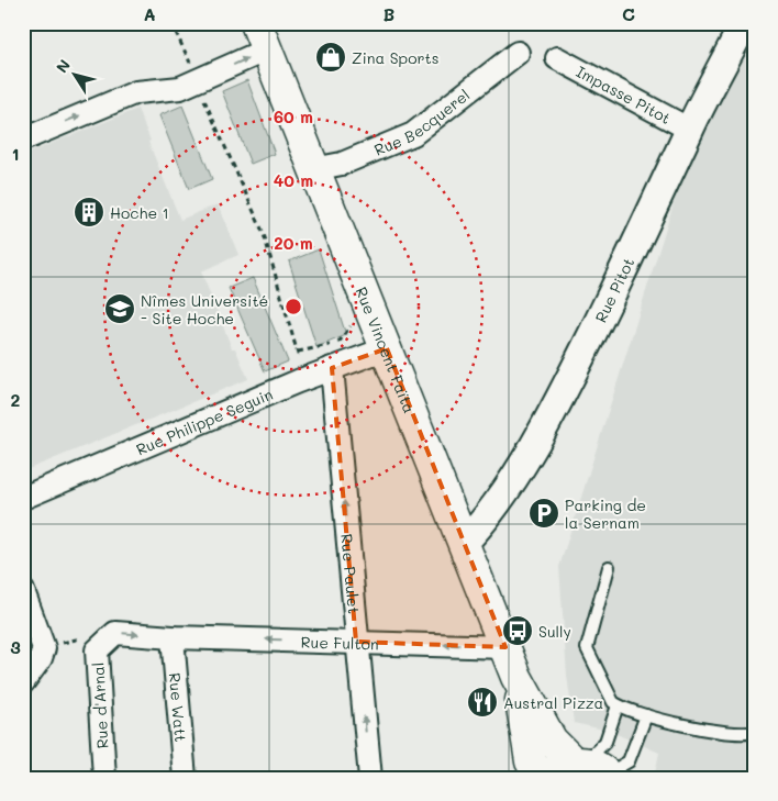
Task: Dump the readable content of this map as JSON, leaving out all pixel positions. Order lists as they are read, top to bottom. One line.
{"streets":{"main road":["Rue Vincent Faïta"],"street":["Impasse Pitot","Rue Becquerel","Rue Pitot","Rue Philippe Seguin","Rue Paulet","Rue Fulton","Rue d'Arnal","Rue Watt"]},"crossings":[["Impasse Pitot","Rue Pitot"],["Rue Becquerel","Rue Vincent Faïta"],["Rue Pitot","Rue Vincent Faïta"],["Rue Vincent Faïta","Rue Philippe Seguin"],["Rue Vincent Faïta","Rue Fulton"],["Rue Philippe Seguin","Rue Paulet"],["Rue Paulet","Rue Fulton"],["Rue Fulton","Rue d'Arnal"],["Rue Fulton","Rue Watt"],["Rue d'Arnal","Rue Watt"]],"one_way":["Rue Paulet","Rue Fulton"],"places":{"shop":["Zina Sports"],"building":["Hoche 1"],"school or university":["Nîmes Université - Site Hoche"],"parking":["Parking de la Sernam"],"bus stop":["Sully"],"restaurant":["Austral Pizza"]},"north":"top left","grid":{"columns":["A","B","C"],"rows":["1","2","3"]},"rings":["60 m","40 m","20 m"]}
